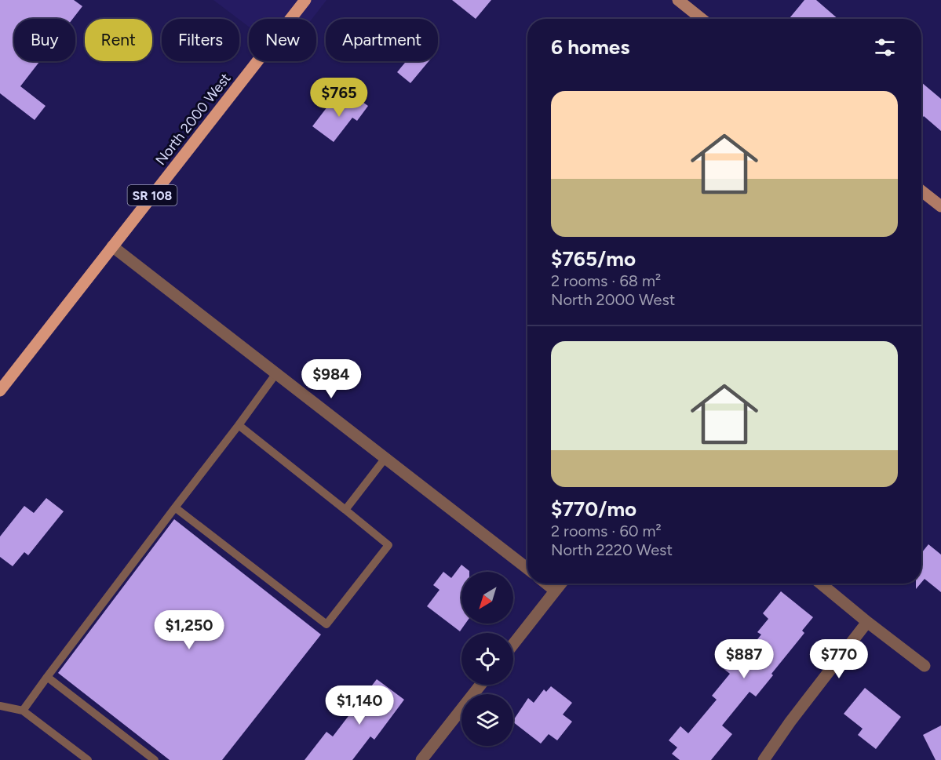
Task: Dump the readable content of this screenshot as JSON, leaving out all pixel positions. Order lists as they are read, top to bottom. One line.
{"streets":{"main road":["North 2000 West","SR 108"]},"north":"bottom left","page":{"chip":["Buy","Rent","Filters","New","Apartment"],"heading":"6 homes","list":[{"name":"$765/mo","note":"2 rooms · 68 m² · North 2000 West"},{"name":"$770/mo","note":"2 rooms · 60 m² · North 2220 West"}],"price":["$765","$984","$1,250","$887","$770","$1,140"]}}
